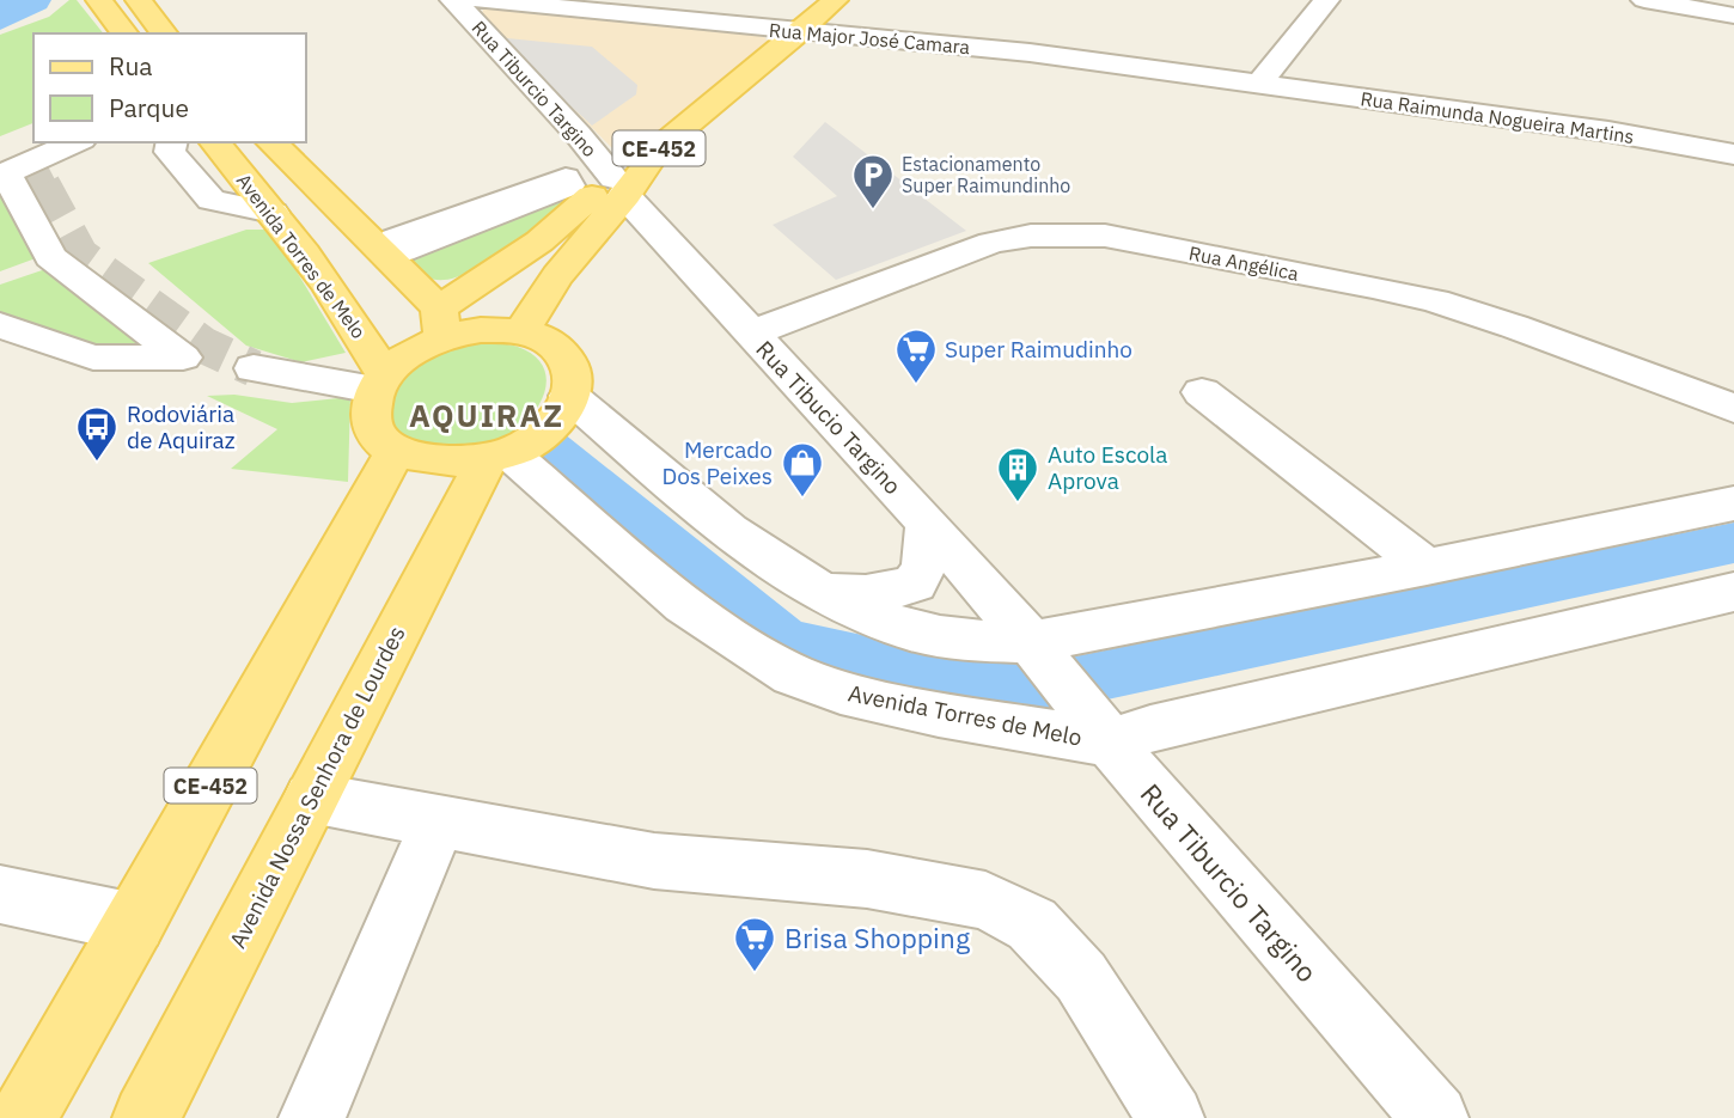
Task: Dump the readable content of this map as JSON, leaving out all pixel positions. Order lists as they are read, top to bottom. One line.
{"streets":{"main road":["CE-452","Avenida Torres de Melo","Avenida Nossa Senhora de Lourdes"],"street":["Rua Major José Camara","Rua Tiburcio Targino","Rua Raimunda Nogueira Martins","Rua Angélica","Rua Tibucio Targino"]},"crossings":[["Rua Major José Camara","Rua Raimunda Nogueira Martins"],["Rua Major José Camara","CE-452"],["Rua Tiburcio Targino","CE-452"],["Rua Tiburcio Targino","Avenida Torres de Melo"],["Rua Tiburcio Targino","Rua Tibucio Targino"],["CE-452","Avenida Torres de Melo"],["CE-452","Rua Tibucio Targino"],["CE-452","Avenida Nossa Senhora de Lourdes"],["Avenida Torres de Melo","Avenida Nossa Senhora de Lourdes"],["Rua Angélica","Rua Tibucio Targino"]],"districts":["AQUIRAZ"],"places":{"parking":["Estacionamento Super Raimundinho"],"supermarket":["Super Raimudinho","Brisa Shopping"],"bus stop":["Rodoviária de Aquiraz"],"shop":["Mercado Dos Peixes"],"building":["Auto Escola Aprova"]},"legend":["Rua","Parque"]}
